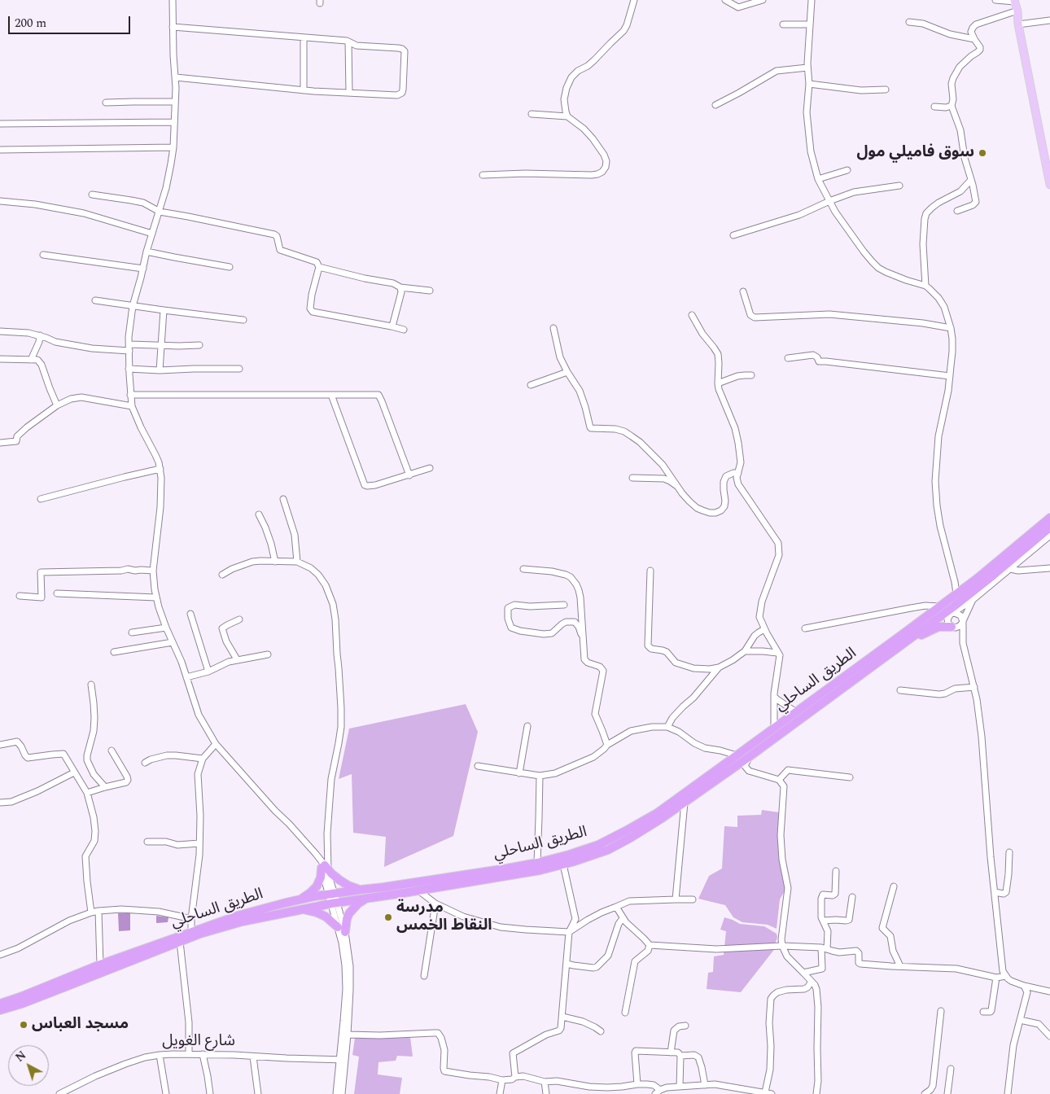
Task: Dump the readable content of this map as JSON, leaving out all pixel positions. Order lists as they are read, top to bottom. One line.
{"streets":{"highway":["الطريق الساحلي"],"street":["شارع الغويل"]},"places":["سوق فاميلي مول","مدرسة النقاط الخمس","مسجد العباس"],"scale_bar":"200 m","north":"top left"}
